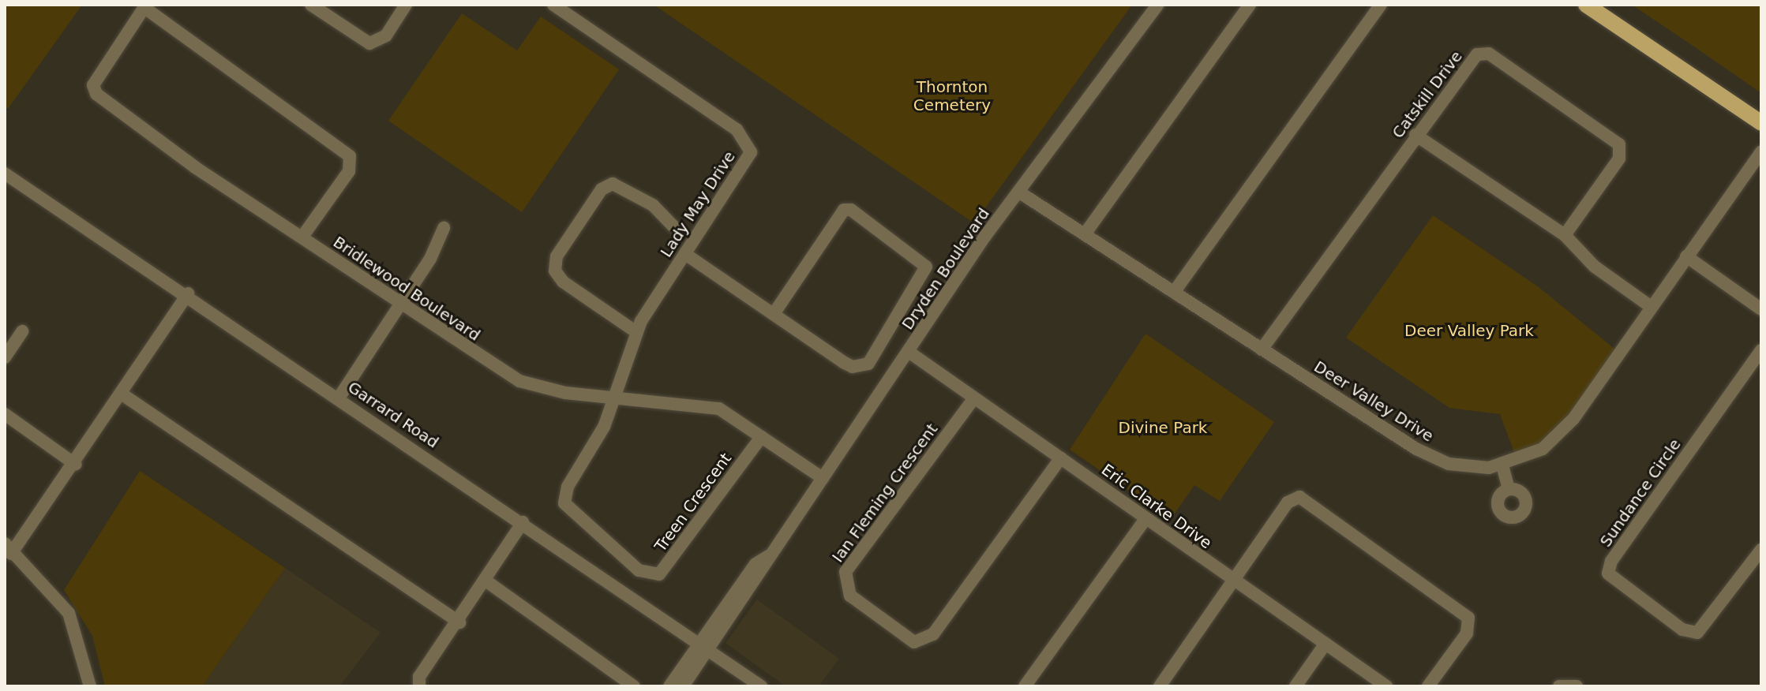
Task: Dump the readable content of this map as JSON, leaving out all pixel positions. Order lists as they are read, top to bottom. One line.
{"streets":{"street":["Catskill Drive","Lady May Drive","Dryden Boulevard","Bridlewood Boulevard","Deer Valley Drive","Garrard Road","Ian Fleming Crescent","Sundance Circle","Treen Crescent","Eric Clarke Drive"]},"crossings":[["Catskill Drive","Deer Valley Drive"],["Lady May Drive","Bridlewood Boulevard"],["Lady May Drive","Treen Crescent"],["Dryden Boulevard","Bridlewood Boulevard"],["Dryden Boulevard","Deer Valley Drive"],["Dryden Boulevard","Garrard Road"],["Dryden Boulevard","Eric Clarke Drive"],["Bridlewood Boulevard","Treen Crescent"],["Ian Fleming Crescent","Eric Clarke Drive"]],"parks":["Thornton Cemetery","Deer Valley Park","Divine Park"]}
